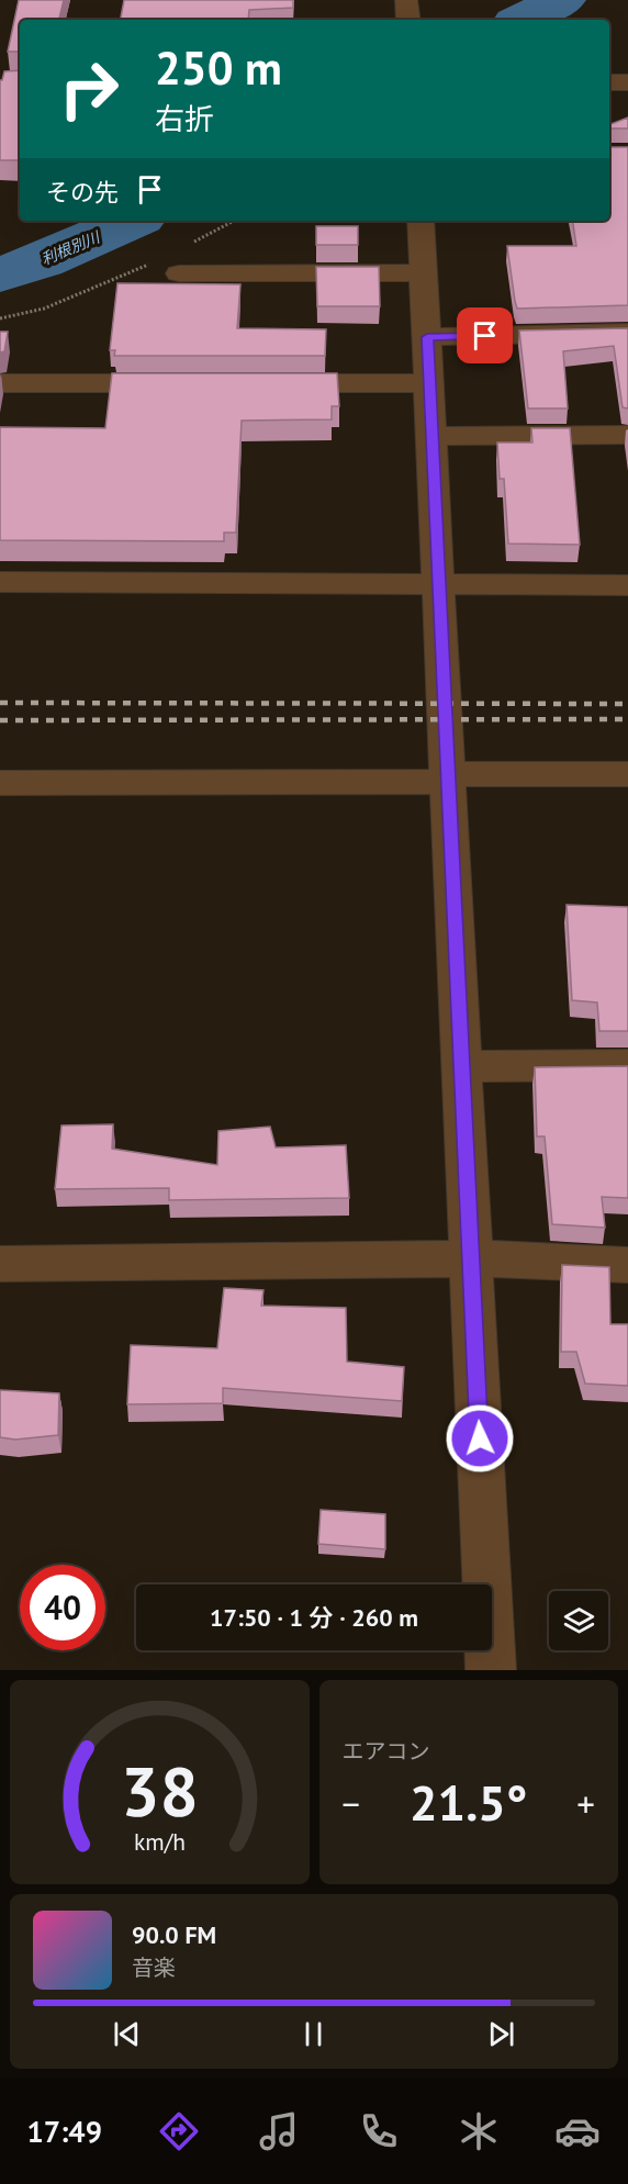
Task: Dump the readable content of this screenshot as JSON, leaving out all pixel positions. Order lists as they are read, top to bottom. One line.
{"water":["利根別川"],"page":{"turn":["250 m","右折"],"then":"その先","limit":"40","trip":"17:50 · 1 分 · 260 m","tile":"エアコン","heat":["−","21.5°","+"],"song":["90.0 FM","音楽"],"tabs":"17:49","gauge":["38","km/h"]}}
